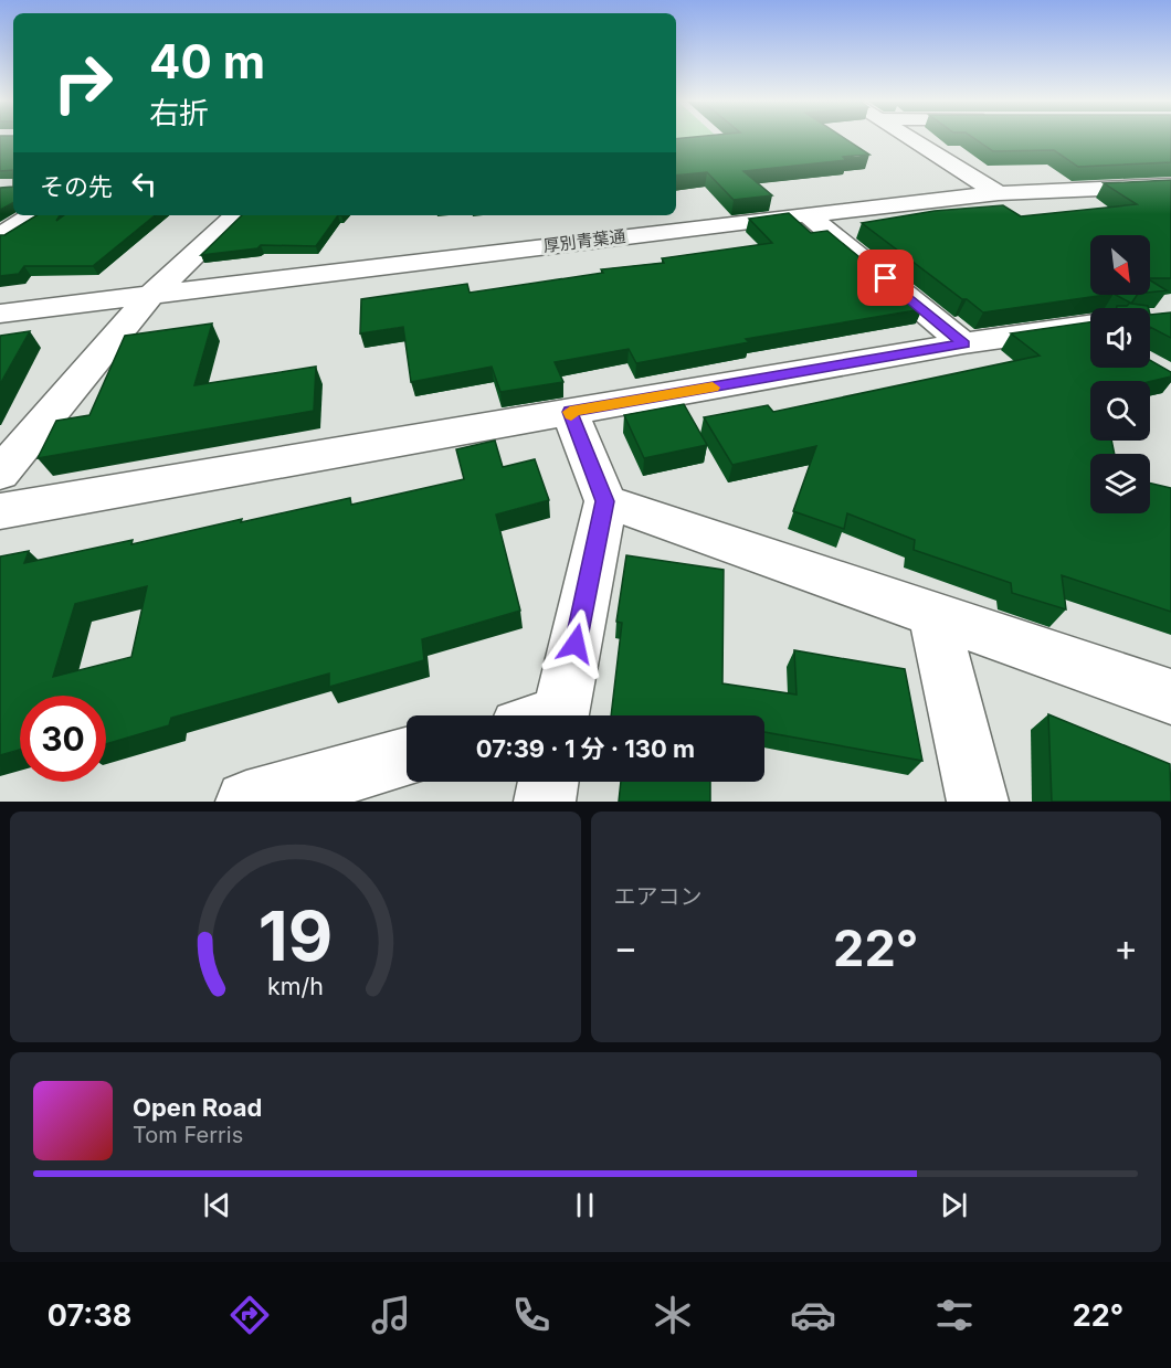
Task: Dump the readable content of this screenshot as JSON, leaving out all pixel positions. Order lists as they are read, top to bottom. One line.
{"streets":{"street":["厚別青葉通"]},"north":"bottom right","page":{"turn":["40 m","右折"],"then":"その先","limit":"30","trip":"07:39 · 1 分 · 130 m","tile":"エアコン","heat":["−","22°","+"],"song":["Open Road","Tom Ferris"],"tabs":["07:38","22°"],"gauge":["19","km/h"]}}
